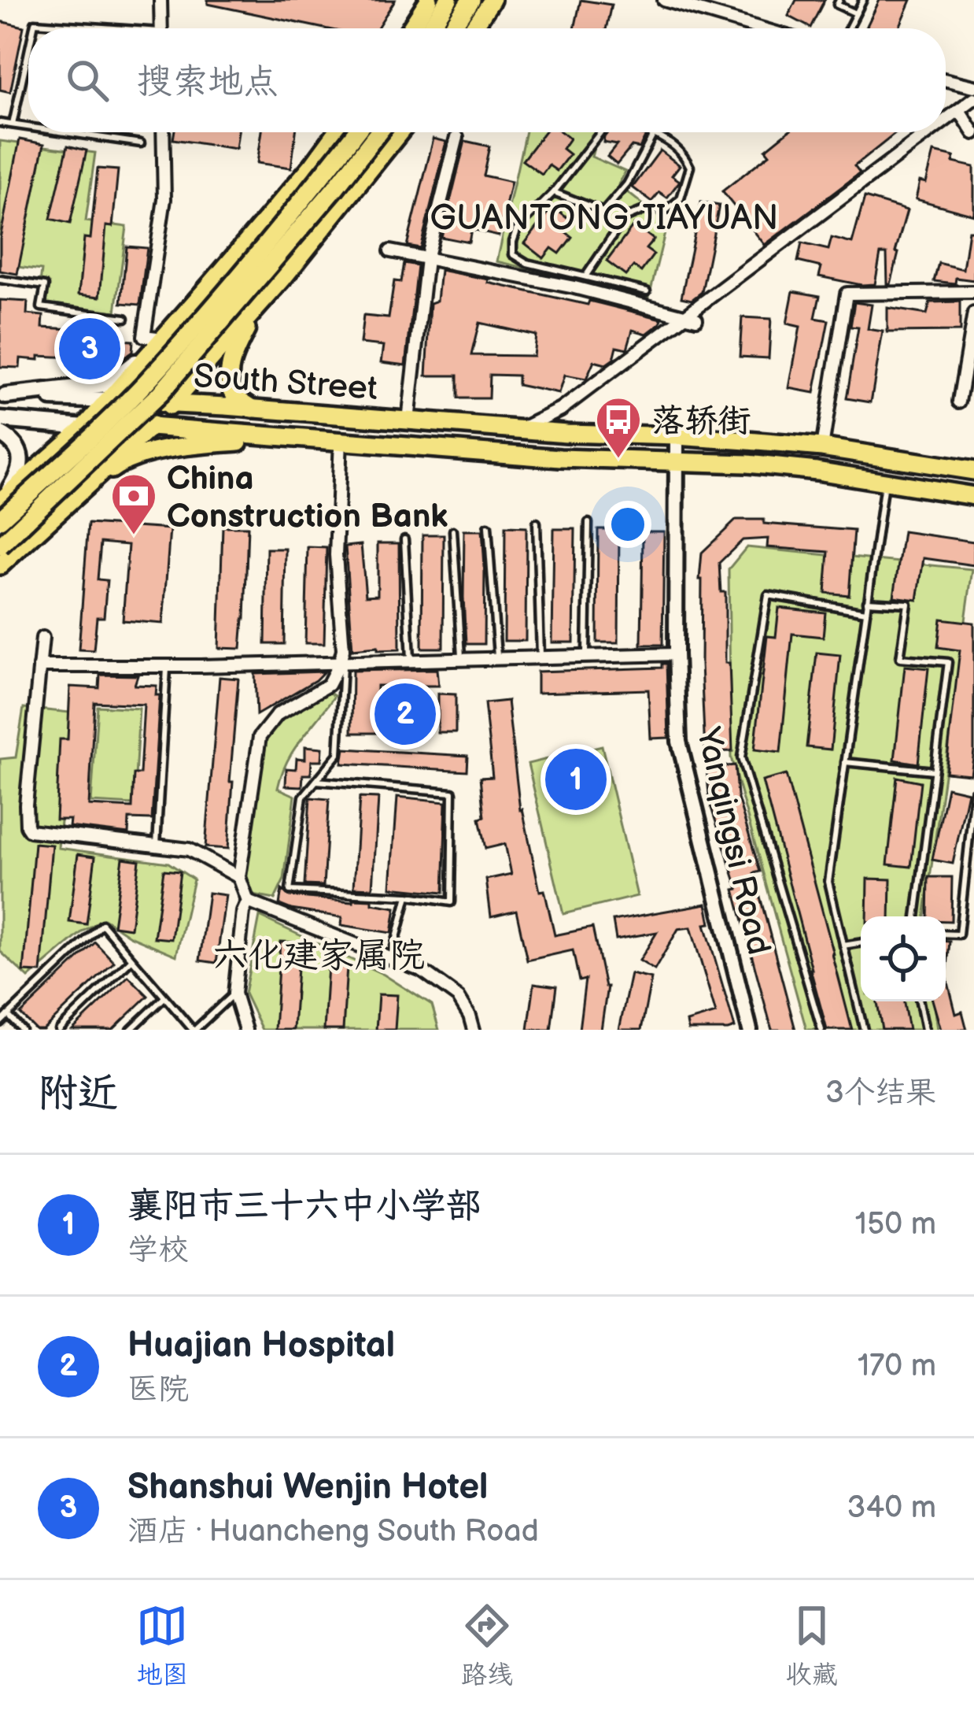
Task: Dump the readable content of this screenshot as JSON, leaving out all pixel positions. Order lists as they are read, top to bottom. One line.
{"streets":{"highway":["South Street"],"street":["Yanqingsi Road"]},"crossings":[["South Street","Yanqingsi Road"]],"districts":["GUANTONG JIAYUAN","六化建家属院"],"places":{"bus stop":["落轿街"],"bank":["China Construction Bank"]},"page":{"search":"搜索地点","pins":["3","2","1"],"heading":["附近","3个结果"],"list":[{"mark":"1","name":"襄阳市三十六中小学部","note":"学校","value":"150 m"},{"mark":"2","name":"Huajian Hospital","note":"医院","value":"170 m"},{"mark":"3","name":"Shanshui Wenjin Hotel","note":"酒店 · Huancheng South Road","value":"340 m"}],"nav":["地图","路线","收藏"]}}
